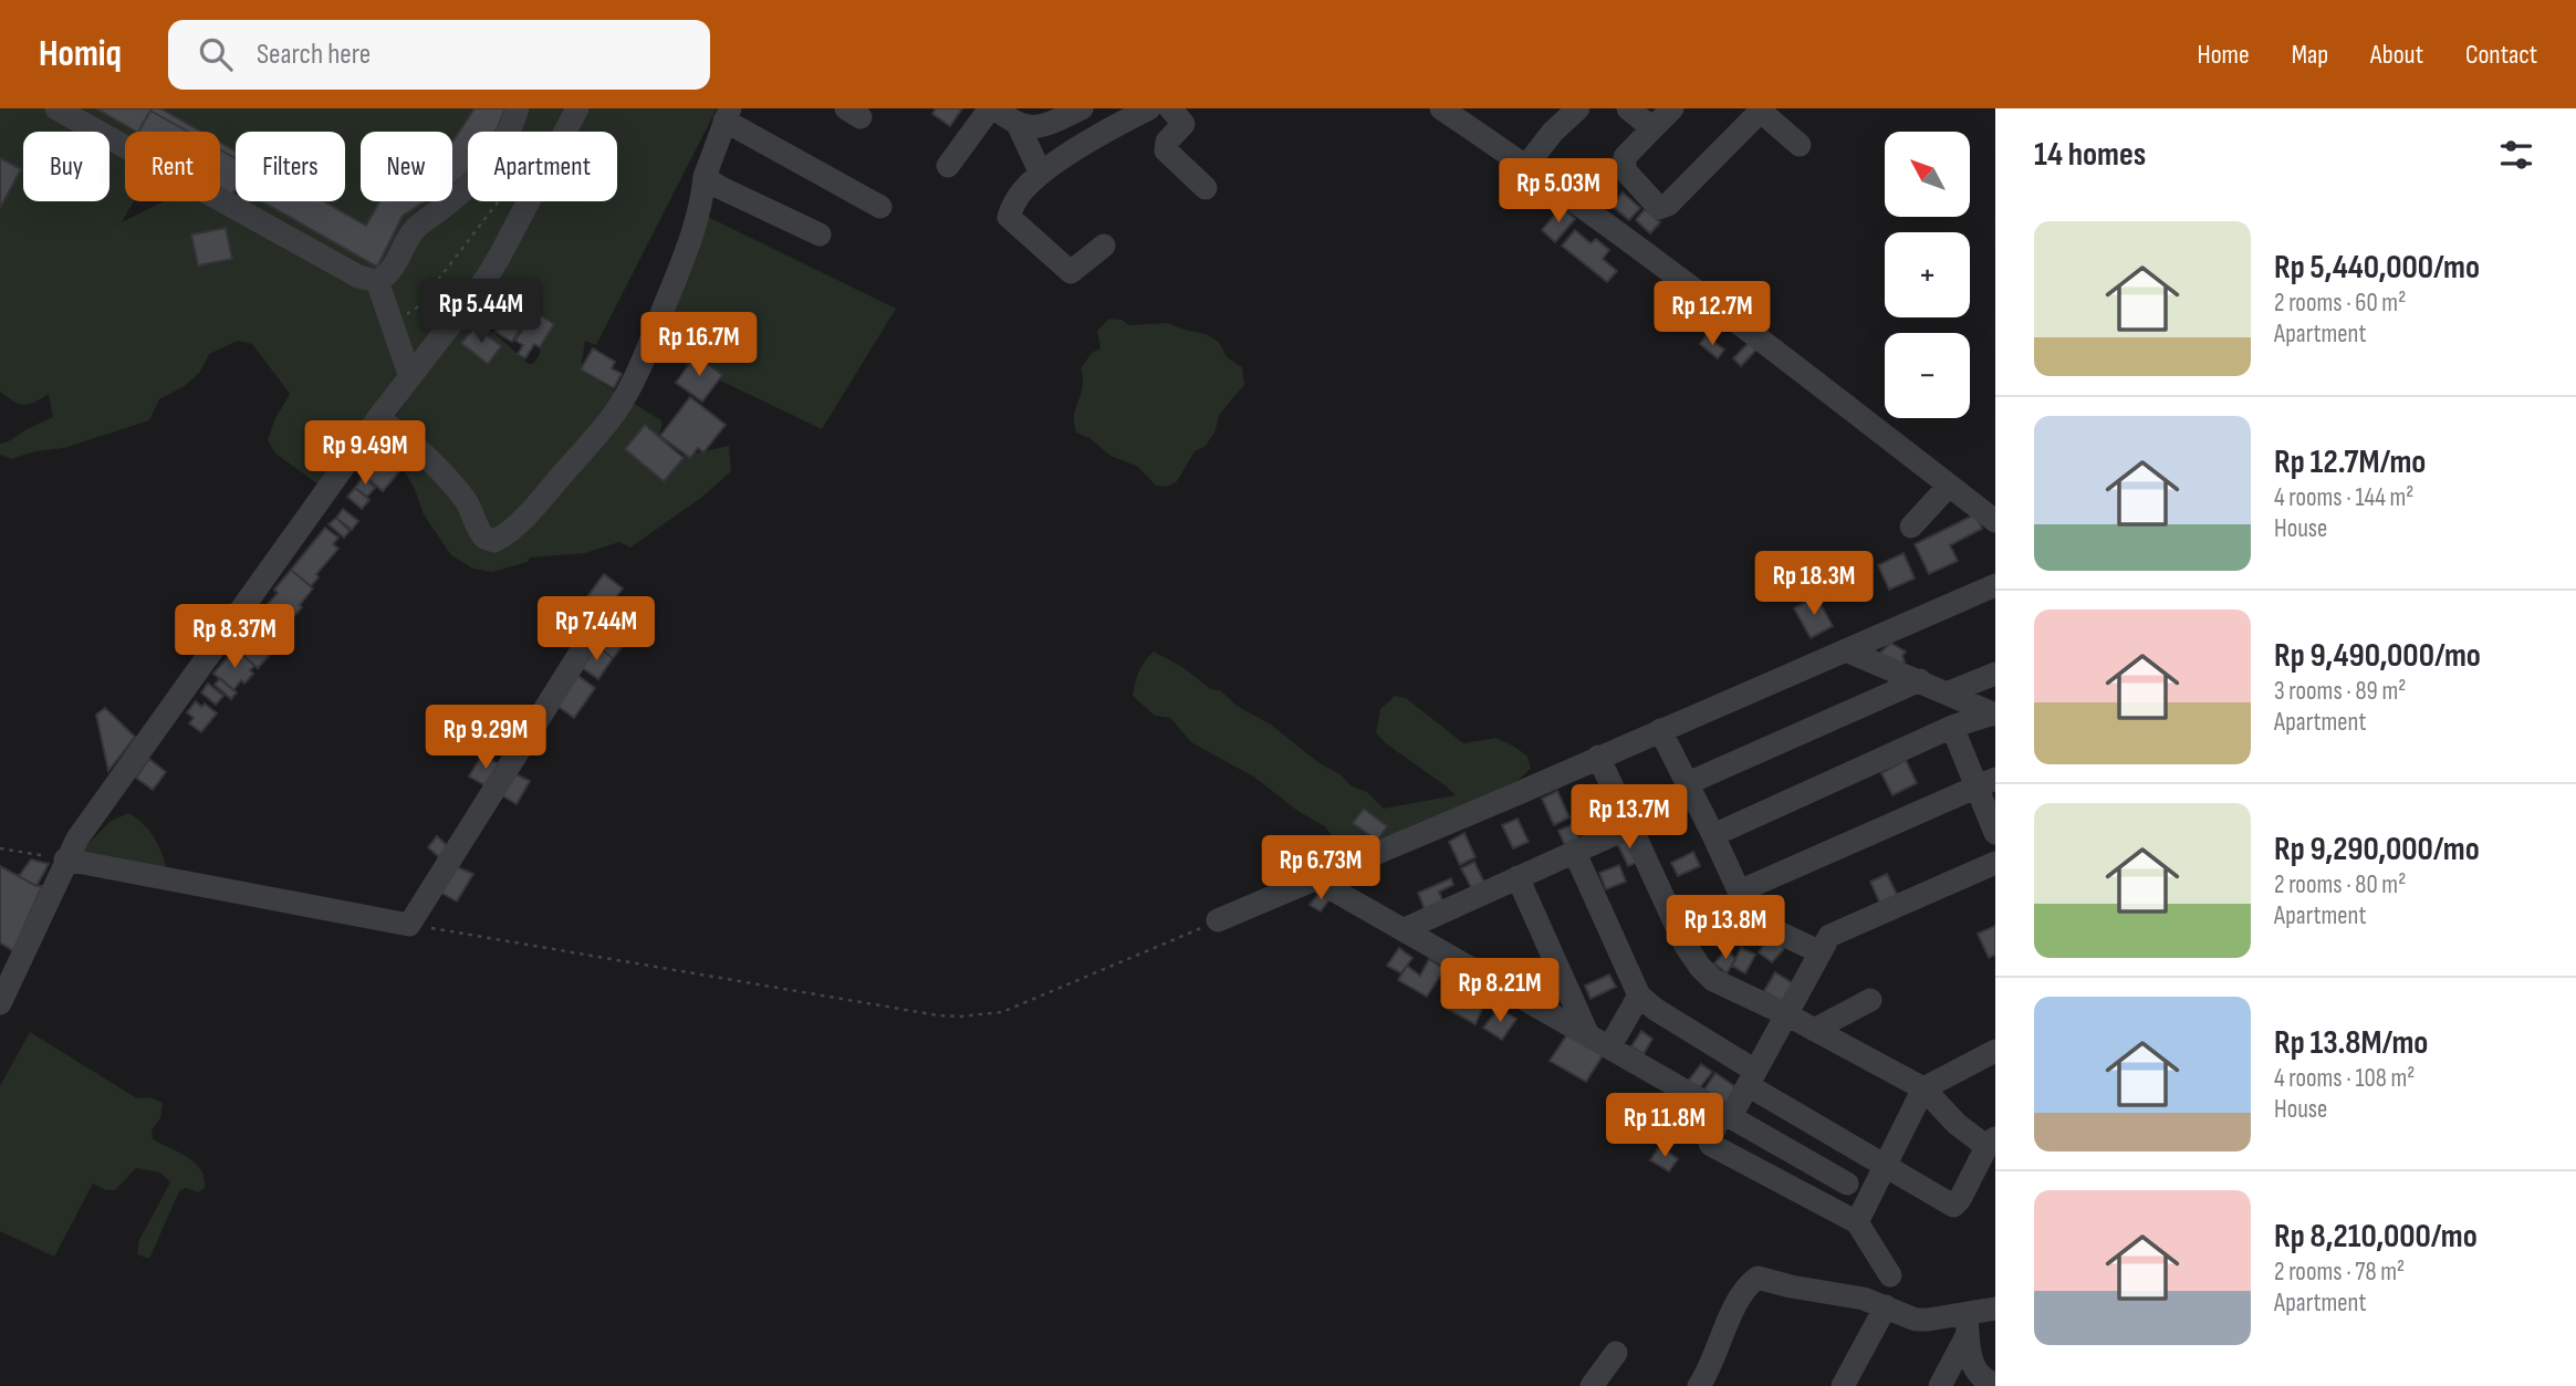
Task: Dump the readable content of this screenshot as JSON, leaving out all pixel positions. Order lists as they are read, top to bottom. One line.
{"north":"top left","page":{"header":"Homiq","search":"Search here","nav":["Home","Map","About","Contact"],"heading":"14 homes","map_buttons":["+","−"],"chip":["Buy","Rent","Filters","New","Apartment"],"price":["Rp 5.03M","Rp 5.44M","Rp 12.7M","Rp 16.7M","Rp 9.49M","Rp 18.3M","Rp 7.44M","Rp 8.37M","Rp 9.29M","Rp 13.7M","Rp 6.73M","Rp 13.8M","Rp 8.21M","Rp 11.8M"],"list":[{"name":"Rp 5,440,000/mo","note":"2 rooms · 60 m² · Apartment"},{"name":"Rp 12.7M/mo","note":"4 rooms · 144 m² · House"},{"name":"Rp 9,490,000/mo","note":"3 rooms · 89 m² · Apartment"},{"name":"Rp 9,290,000/mo","note":"2 rooms · 80 m² · Apartment"},{"name":"Rp 13.8M/mo","note":"4 rooms · 108 m² · House"},{"name":"Rp 8,210,000/mo","note":"2 rooms · 78 m² · Apartment"}]}}
